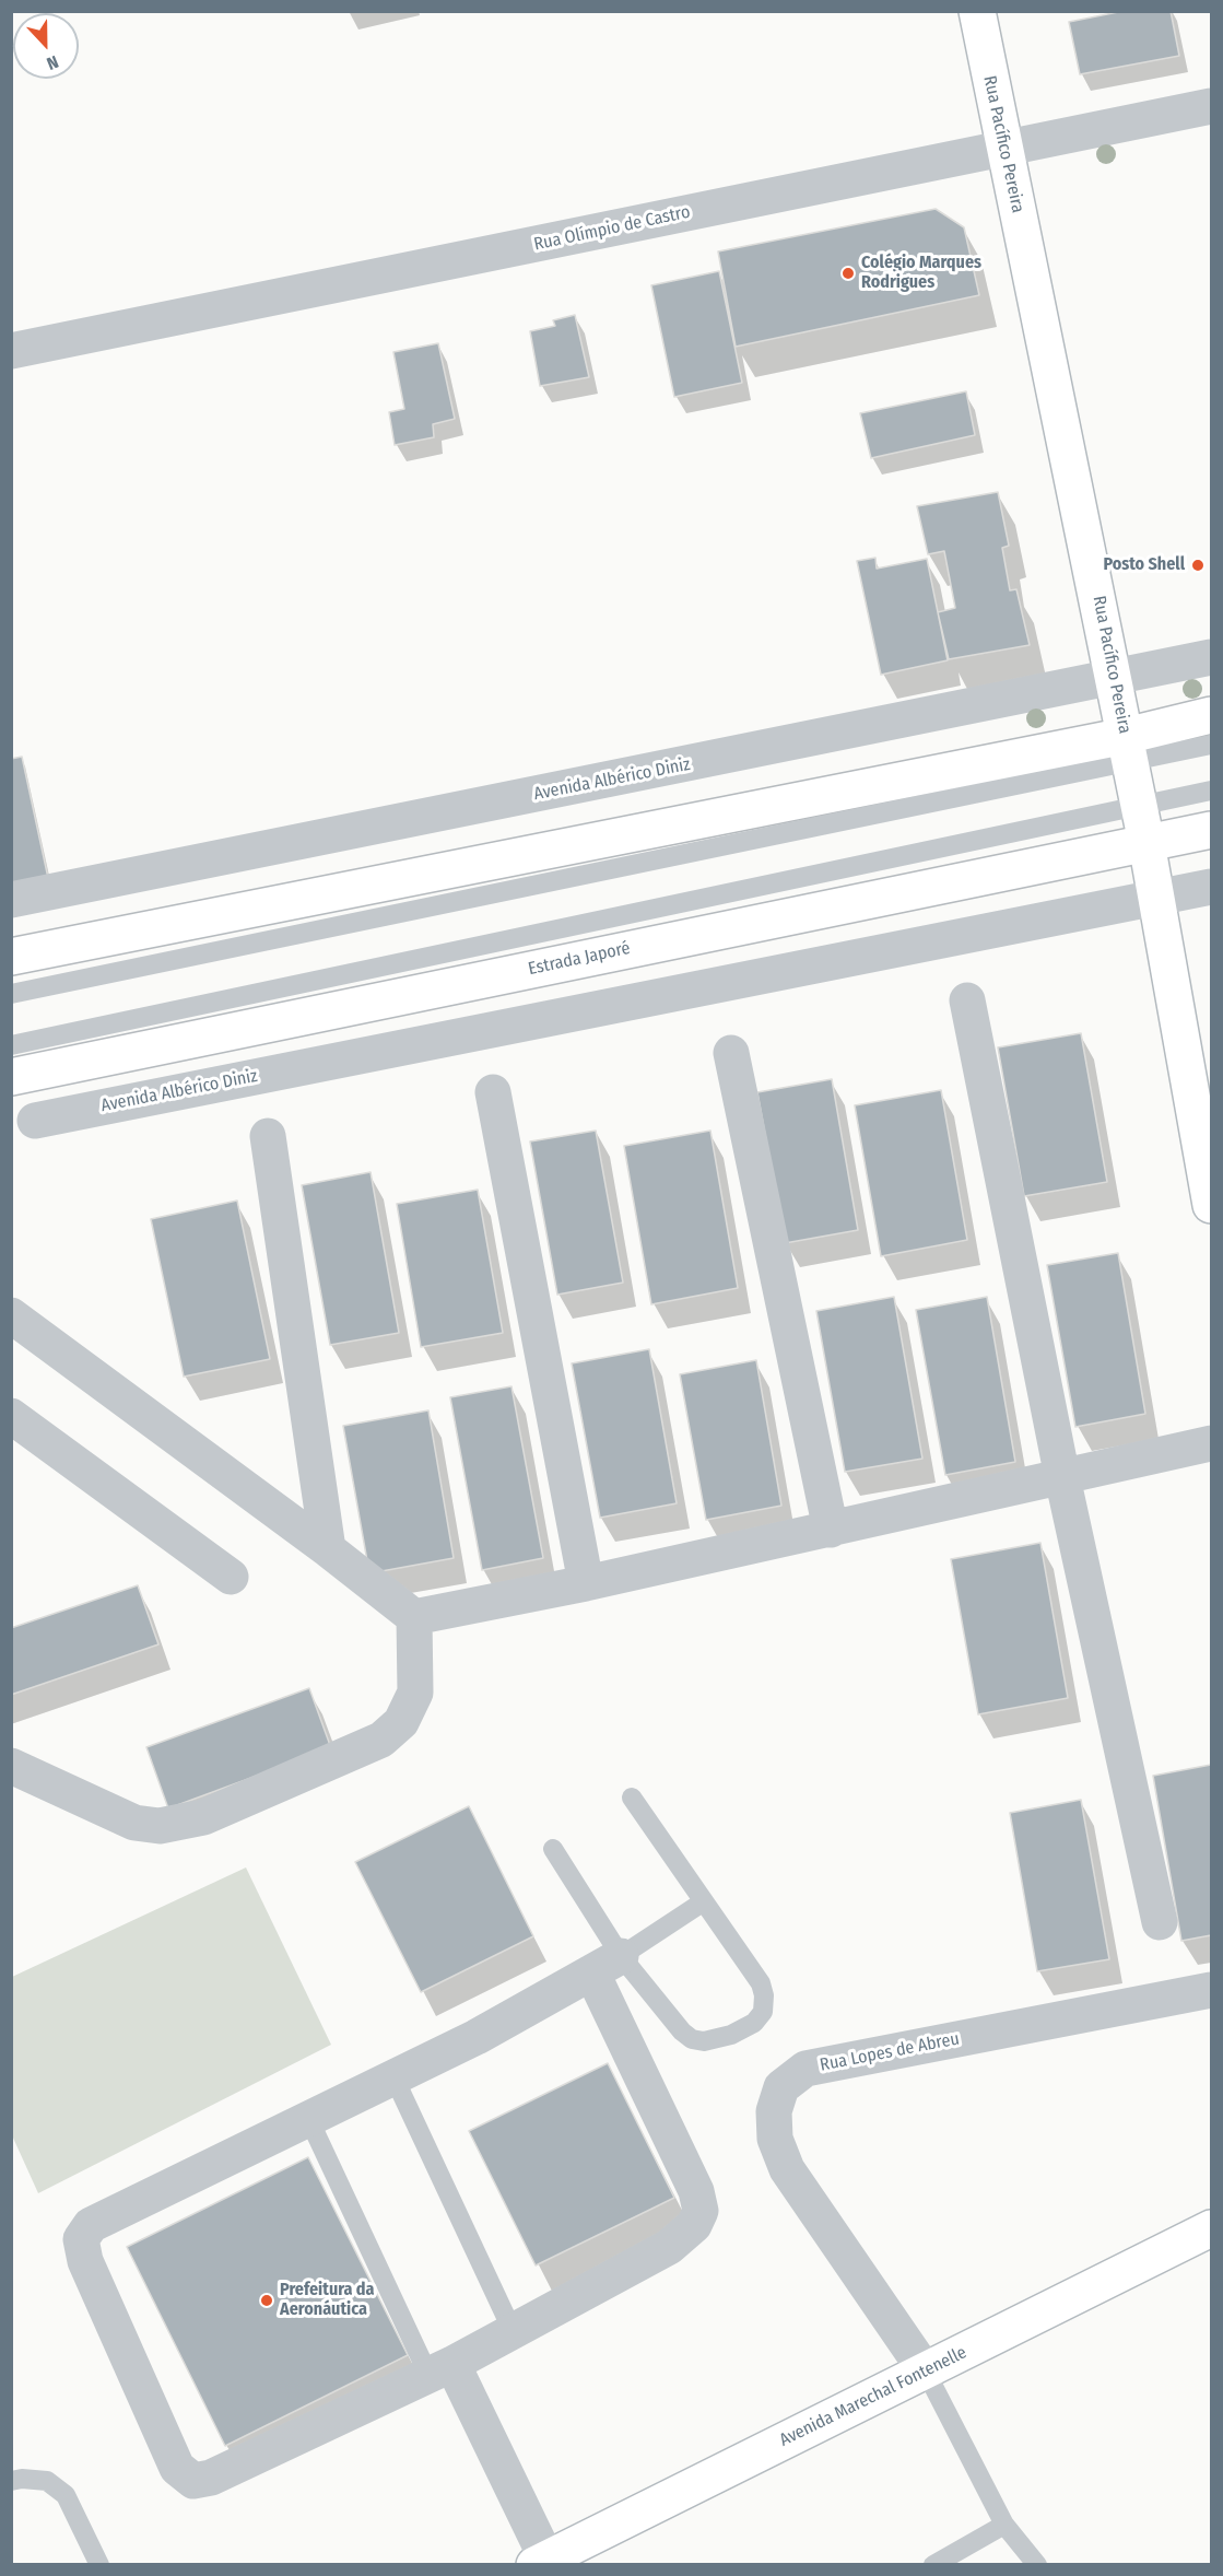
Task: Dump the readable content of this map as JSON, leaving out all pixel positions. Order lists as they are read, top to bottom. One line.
{"streets":{"main road":["Rua Pacífico Pereira","Estrada Japoré","Avenida Marechal Fontenelle"],"street":["Rua Olímpio de Castro","Avenida Albérico Diniz","Rua Lopes de Abreu"]},"crossings":[["Rua Pacífico Pereira","Rua Olímpio de Castro"],["Rua Pacífico Pereira","Avenida Albérico Diniz"],["Rua Pacífico Pereira","Estrada Japoré"],["Rua Lopes de Abreu","Avenida Marechal Fontenelle"]],"places":["Colégio Marques Rodrigues","Posto Shell","Prefeitura da Aeronáutica"],"north":"bottom"}
